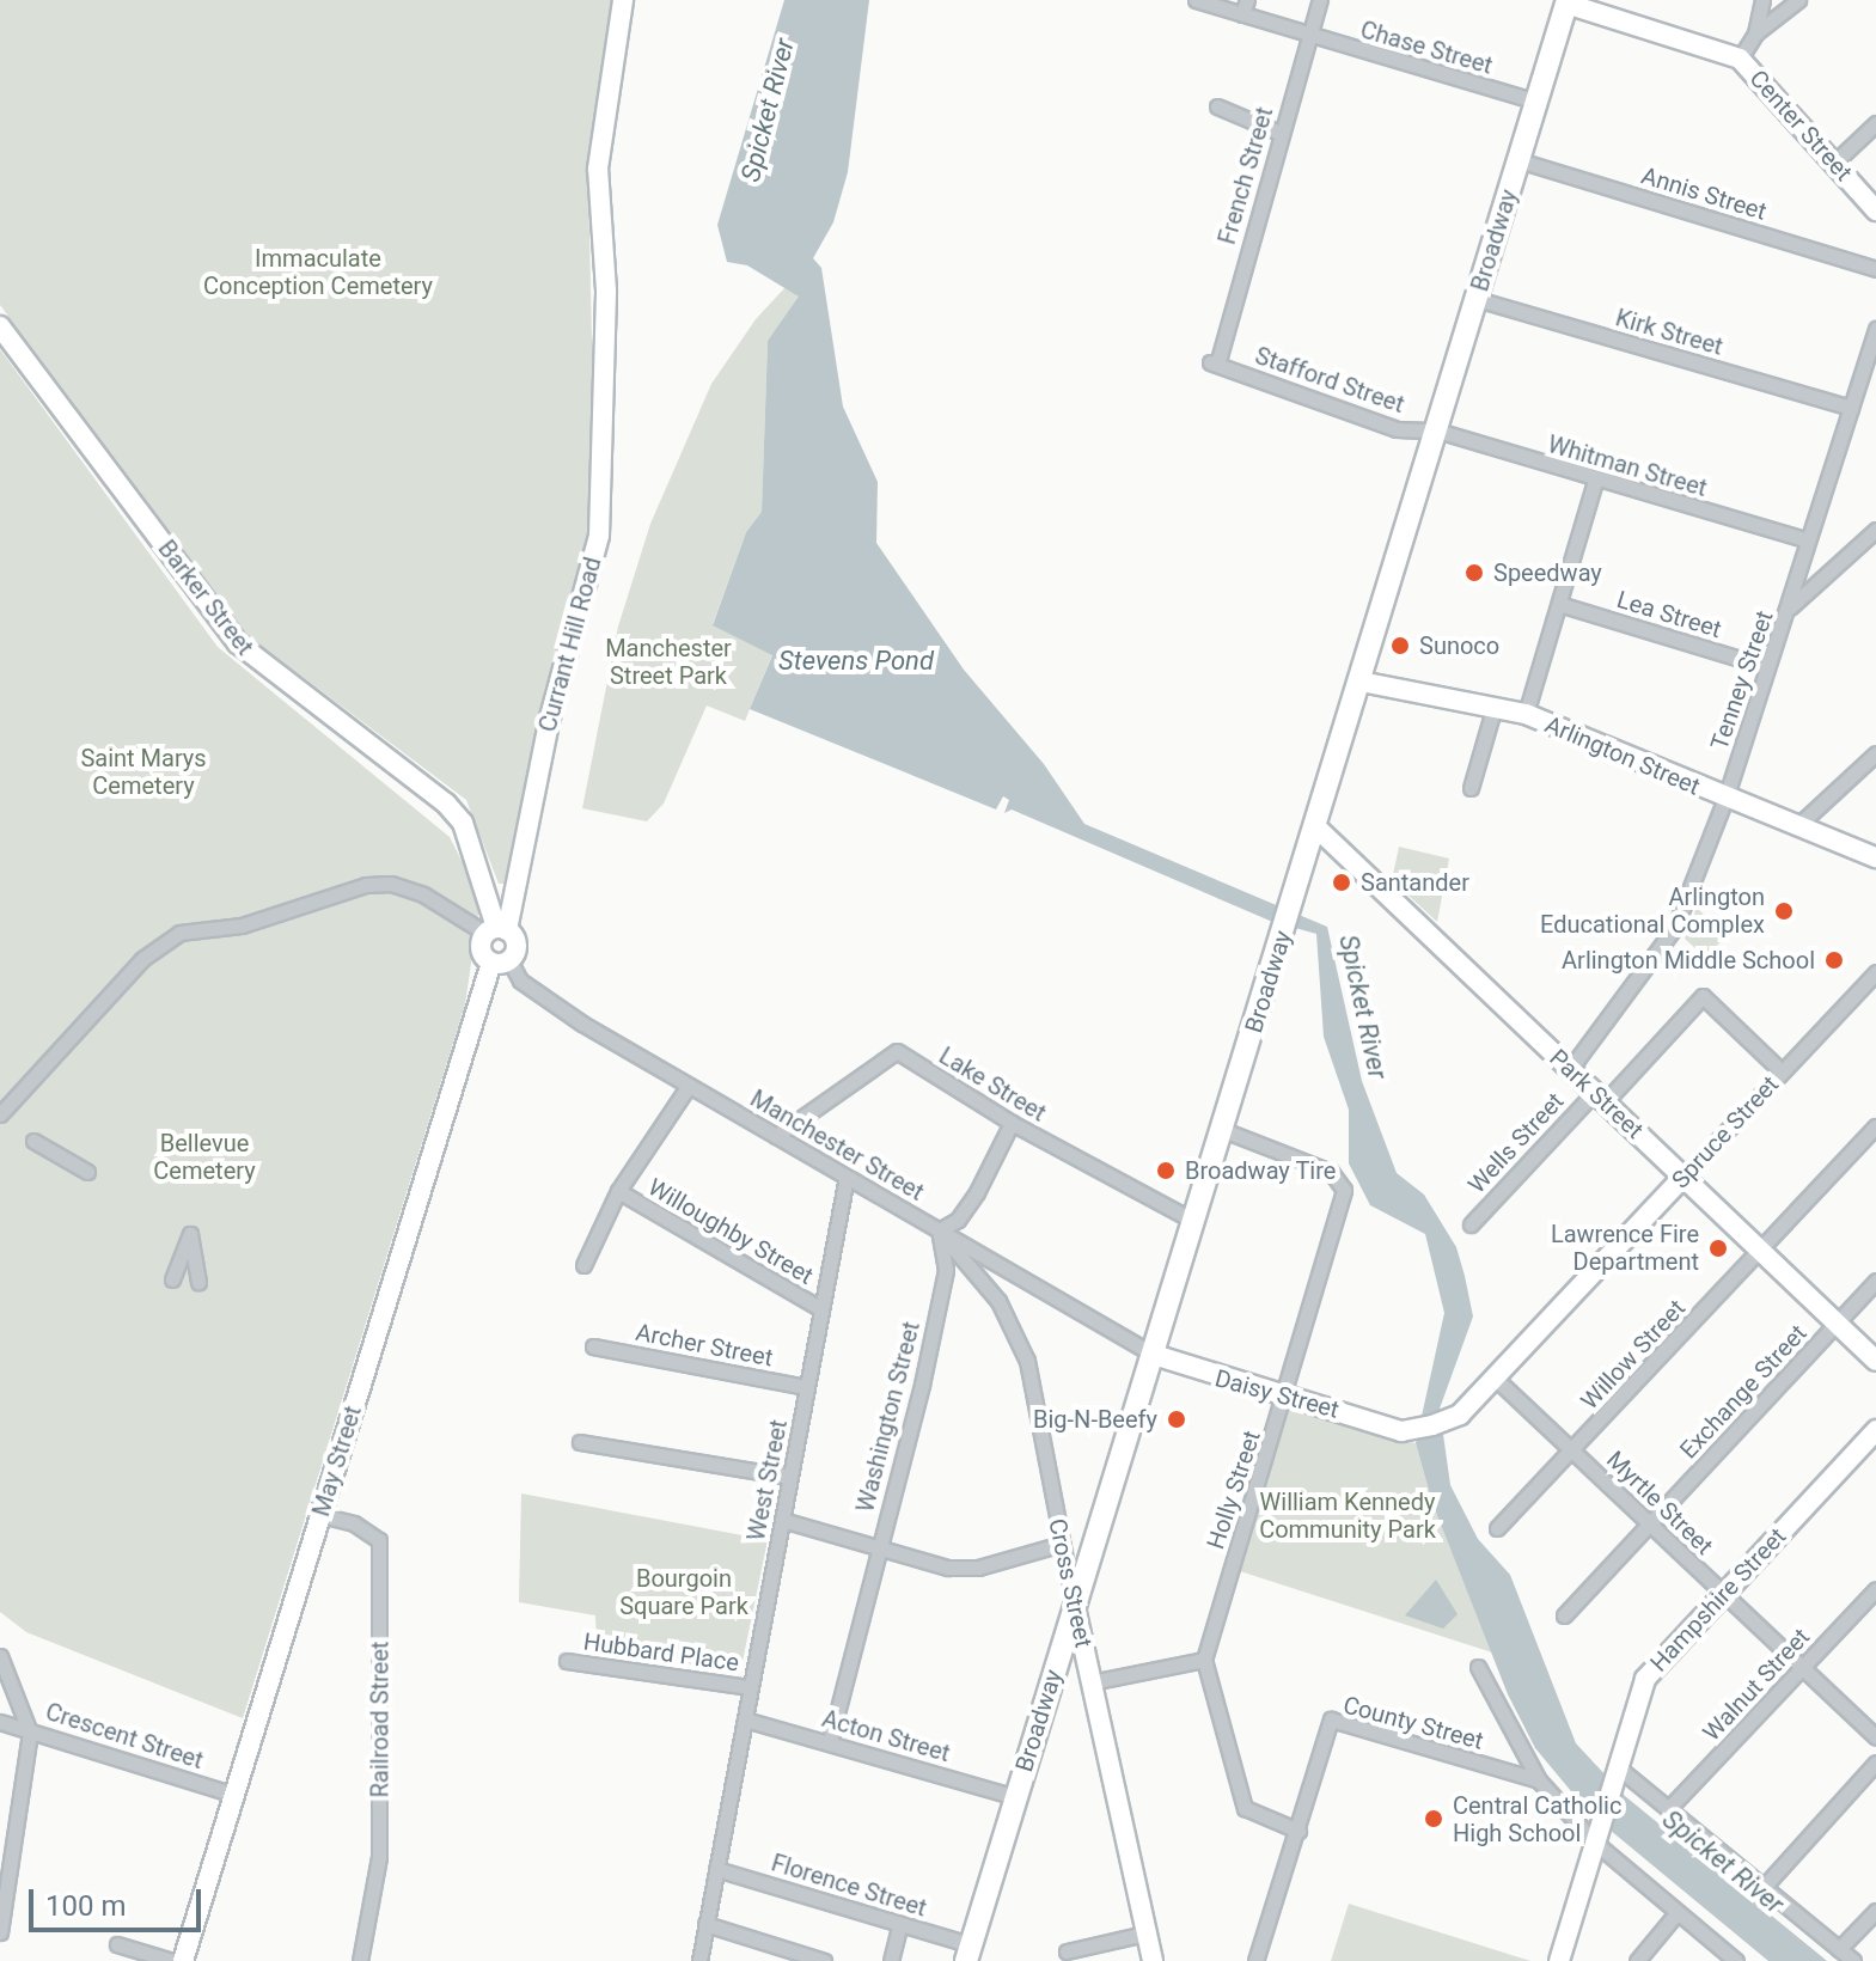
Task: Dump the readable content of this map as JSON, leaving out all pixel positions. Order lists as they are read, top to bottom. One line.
{"streets":{"main road":["Center Street","Broadway","Barker Street","Currant Hill Road","Arlington Street","Park Street","Spruce Street","Daisy Street","May Street","Cross Street","Hampshire Street"],"street":["Chase Street","French Street","Annis Street","Kirk Street","Stafford Street","Whitman Street","Lea Street","Tenney Street","Lake Street","Wells Street","Manchester Street","Willoughby Street","Archer Street","Willow Street","Exchange Street","Washington Street","West Street","Holly Street","Myrtle Street","Hubbard Place","Walnut Street","Railroad Street","County Street","Crescent Street","Acton Street","Florence Street"]},"crossings":[["Chase Street","French Street"],["Chase Street","Broadway"],["Center Street","Broadway"],["French Street","Stafford Street"],["Annis Street","Broadway"],["Broadway","Kirk Street"],["Broadway","Stafford Street"],["Broadway","Whitman Street"],["Broadway","Arlington Street"],["Broadway","Lake Street"],["Broadway","Park Street"],["Broadway","Manchester Street"],["Broadway","Daisy Street"],["Broadway","Holly Street"],["Broadway","Cross Street"],["Broadway","Acton Street"],["Broadway","Florence Street"],["Kirk Street","Tenney Street"],["Stafford Street","Whitman Street"],["Whitman Street","Tenney Street"],["Barker Street","Currant Hill Road"],["Lea Street","Tenney Street"],["Tenney Street","Arlington Street"],["Tenney Street","Park Street"],["Lake Street","Manchester Street"],["Park Street","Spruce Street"],["Park Street","Wells Street"],["Park Street","Willow Street"],["Park Street","Exchange Street"],["Spruce Street","Wells Street"],["Spruce Street","Daisy Street"],["Spruce Street","Myrtle Street"],["Manchester Street","Daisy Street"],["Manchester Street","Washington Street"],["Manchester Street","May Street"],["Manchester Street","West Street"],["Manchester Street","Cross Street"],["Willoughby Street","West Street"],["Archer Street","West Street"],["Willow Street","Myrtle Street"],["Exchange Street","Myrtle Street"],["Daisy Street","Holly Street"],["Washington Street","Cross Street"],["Washington Street","Acton Street"],["May Street","Railroad Street"],["May Street","Crescent Street"],["West Street","Hubbard Place"],["West Street","Acton Street"],["West Street","Florence Street"],["Myrtle Street","Hampshire Street"],["Myrtle Street","Walnut Street"]],"water":["Spicket River","Stevens Pond"],"parks":["Immaculate Conception Cemetery","Manchester Street Park","Saint Marys Cemetery","Bellevue Cemetery","William Kennedy Community Park","Bourgoin Square Park"],"places":["Speedway","Sunoco","Santander","Arlington Educational Complex","Arlington Middle School","Broadway Tire","Lawrence Fire Department","Big-N-Beefy","Central Catholic High School"],"scale_bar":"100 m"}
